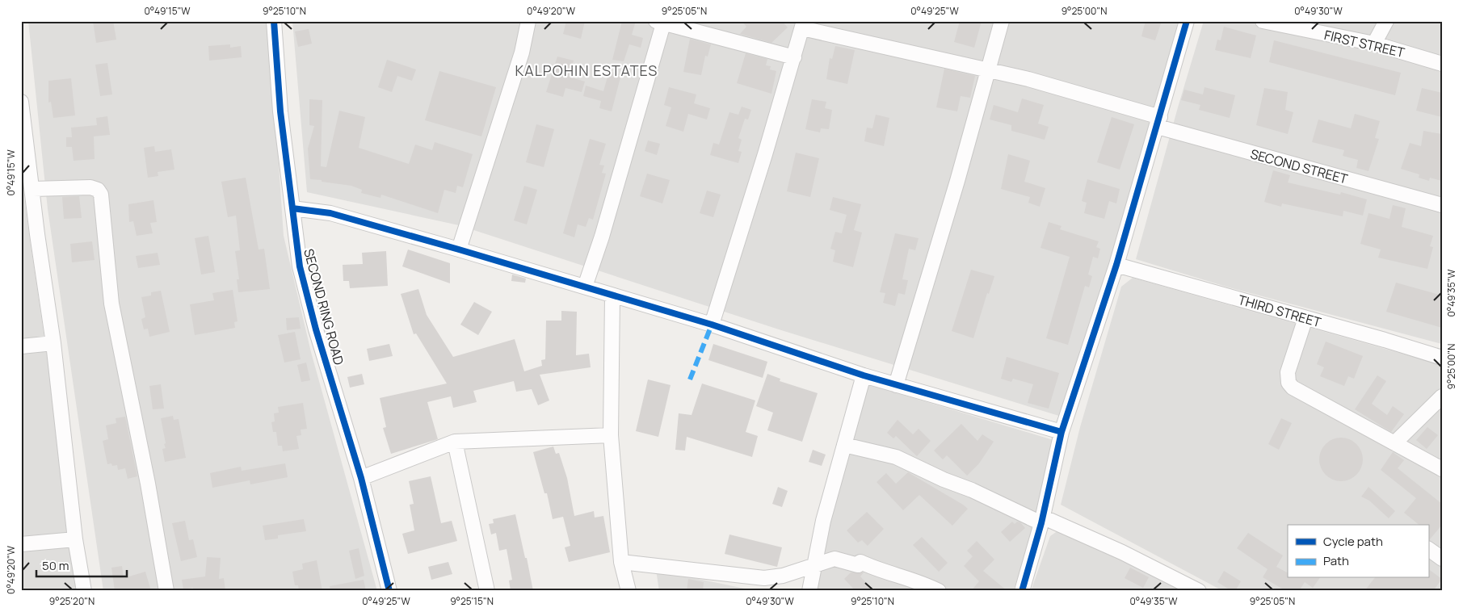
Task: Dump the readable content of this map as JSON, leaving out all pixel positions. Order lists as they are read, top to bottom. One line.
{"streets":{"street":["FIRST STREET","SECOND STREET","SECOND RING ROAD","THIRD STREET"]},"districts":["KALPOHIN ESTATES"],"legend":["Cycle path","Path"],"scale_bar":"50 m","coordinates":["0°49'15\"W","9°25'10\"N","0°49'20\"W","9°25'05\"N","0°49'25\"W","9°25'00\"N","0°49'30\"W","0°49'35\"W","9°25'20\"N","9°25'15\"N"]}
